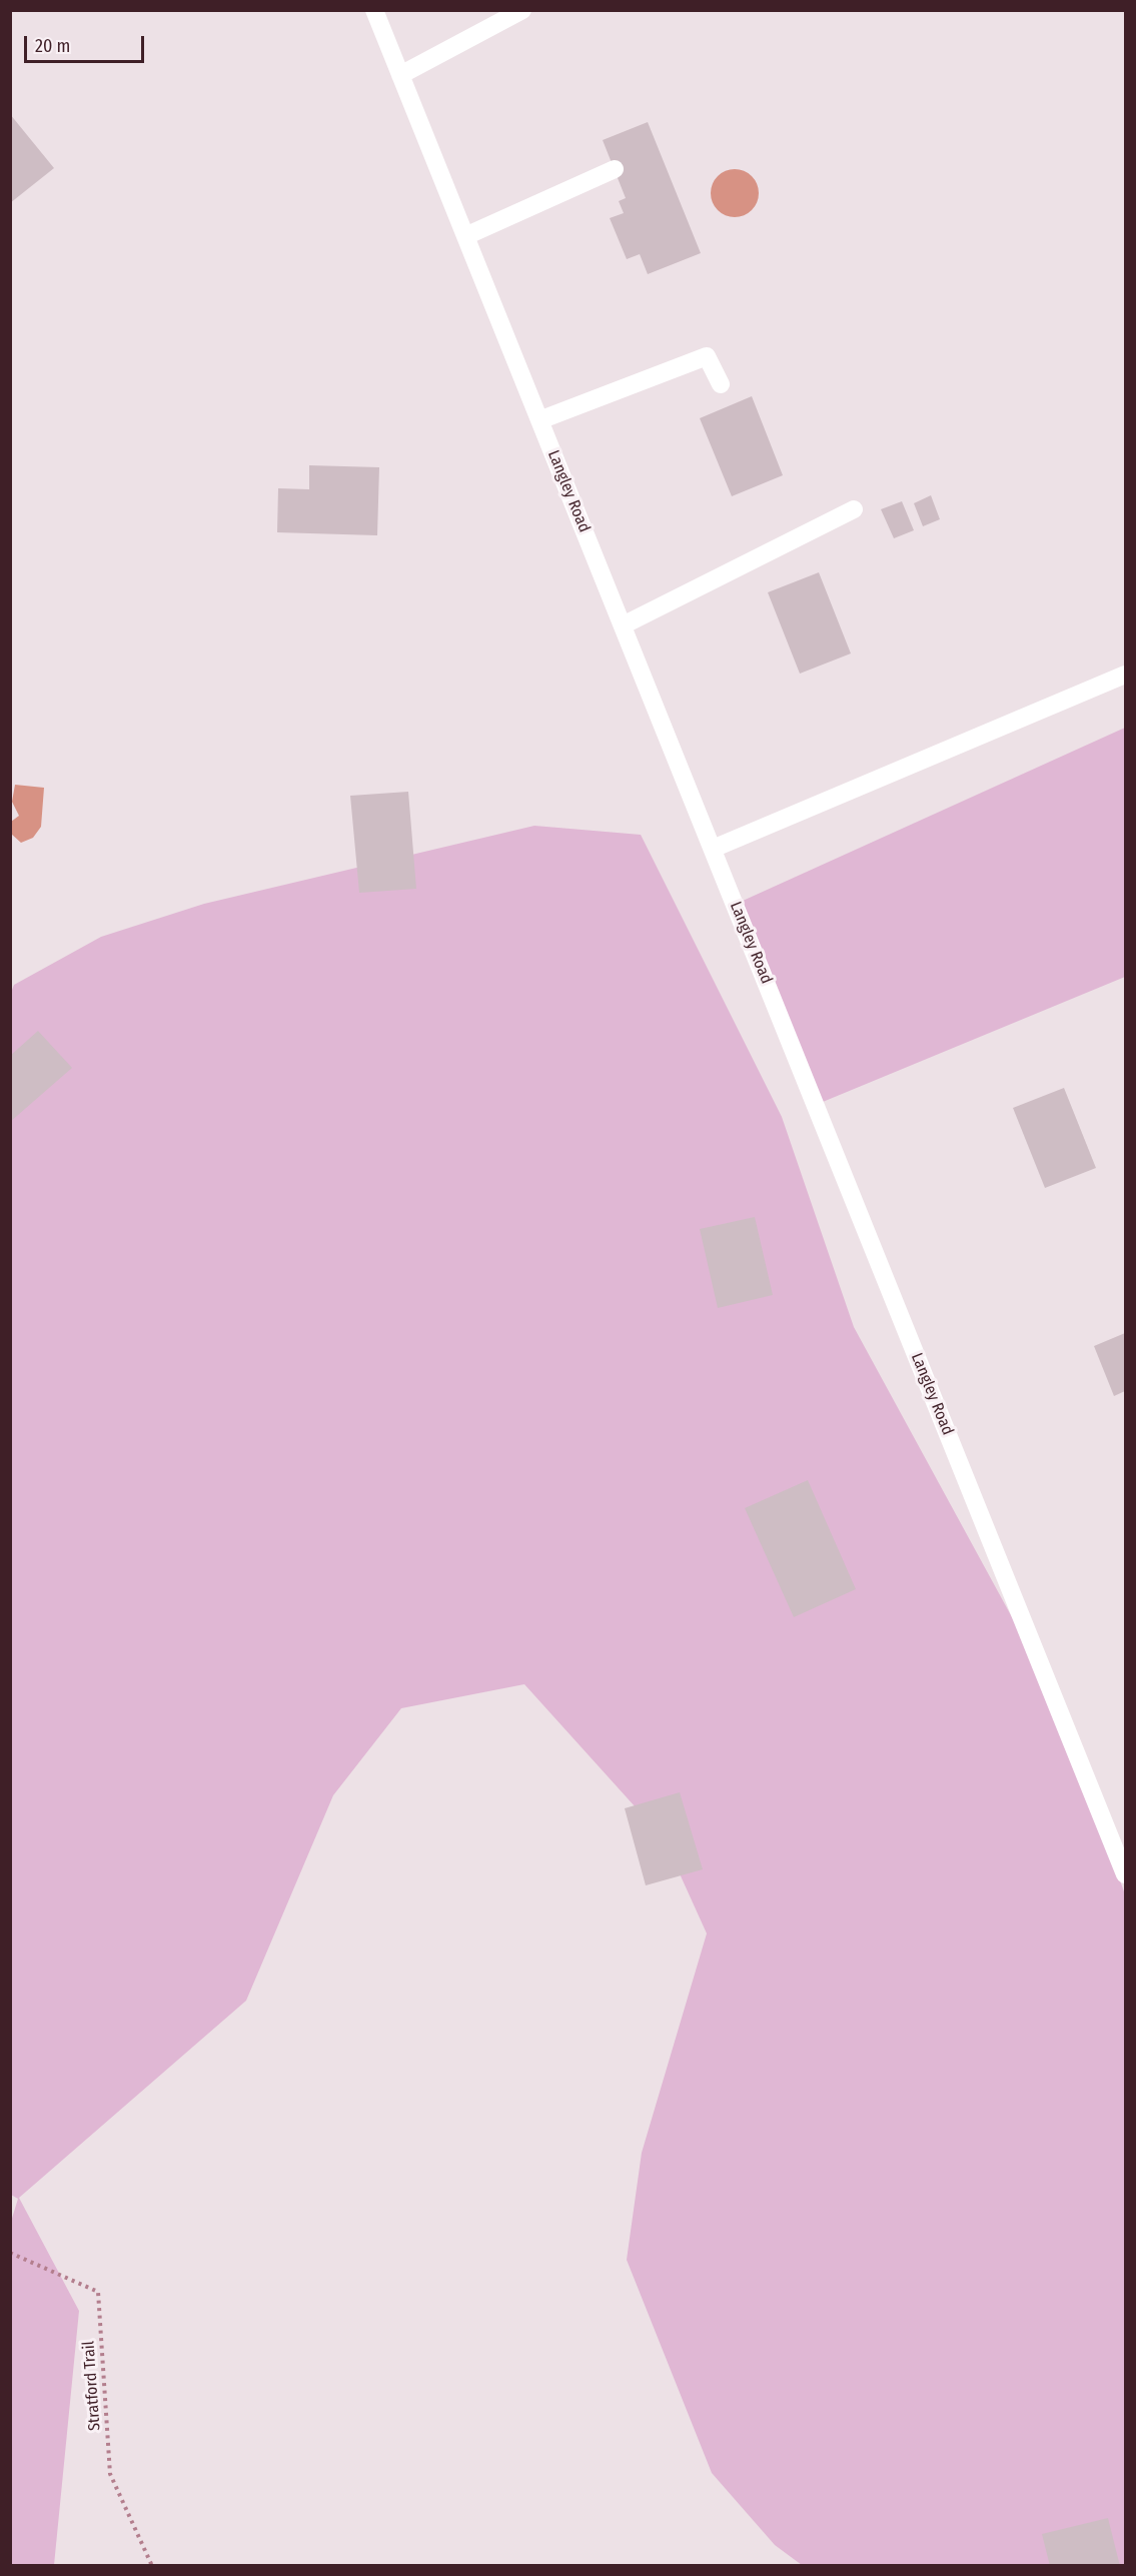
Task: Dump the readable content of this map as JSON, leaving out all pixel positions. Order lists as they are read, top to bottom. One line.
{"streets":{"street":["Langley Road"],"path":["Stratford Trail"]},"scale_bar":"20 m"}
